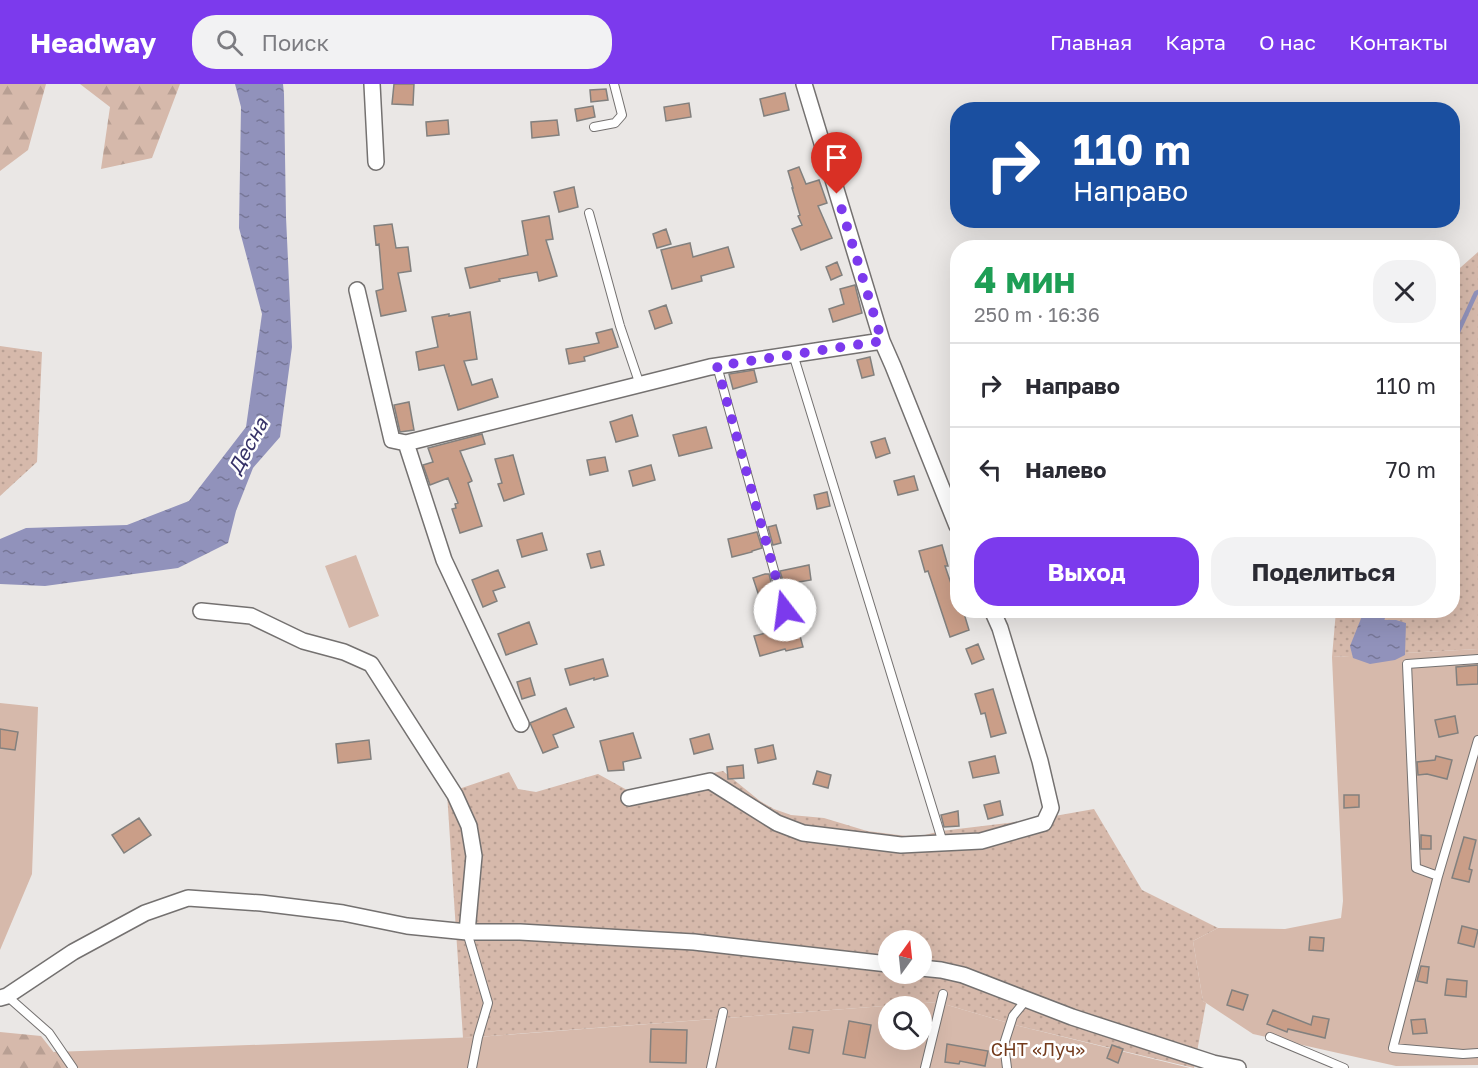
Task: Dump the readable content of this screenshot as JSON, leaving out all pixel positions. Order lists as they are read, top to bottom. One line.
{"water":["Десна"],"parks":["СНТ «Луч»"],"north":"top","page":{"header":"Headway","search":"Поиск","nav":["Главная","Карта","О нас","Контакты"],"turn":["110 m","Направо"],"heading":["4 мин","250 m · 16:36"],"list":[{"name":"Направо","value":"110 m"},{"name":"Налево","value":"70 m"}],"buttons":["Выход","Поделиться"]}}
